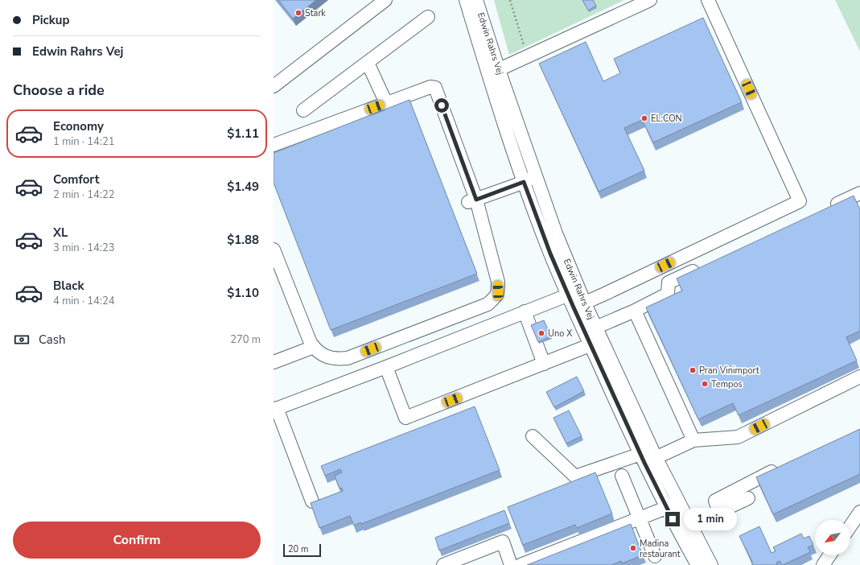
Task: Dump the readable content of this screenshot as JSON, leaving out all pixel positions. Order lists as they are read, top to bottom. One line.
{"streets":{"street":["Edwin Rahrs Vej"]},"places":["Stark","EL:CON","Uno X","Pran Vinimport","Tempos","Madina restaurant"],"scale_bar":"20 m","north":"bottom left","page":{"banner":["Pickup","Edwin Rahrs Vej"],"heading":"Choose a ride","list":[{"name":"Economy","note":"1 min · 14:21","value":"$1.11"},{"name":"Comfort","note":"2 min · 14:22","value":"$1.49"},{"name":"XL","note":"3 min · 14:23","value":"$1.88"},{"name":"Black","note":"4 min · 14:24","value":"$1.10"}],"pay":["Cash","270 m"],"bubble":"1 min","buttons":"Confirm","scale":"20 m"}}
